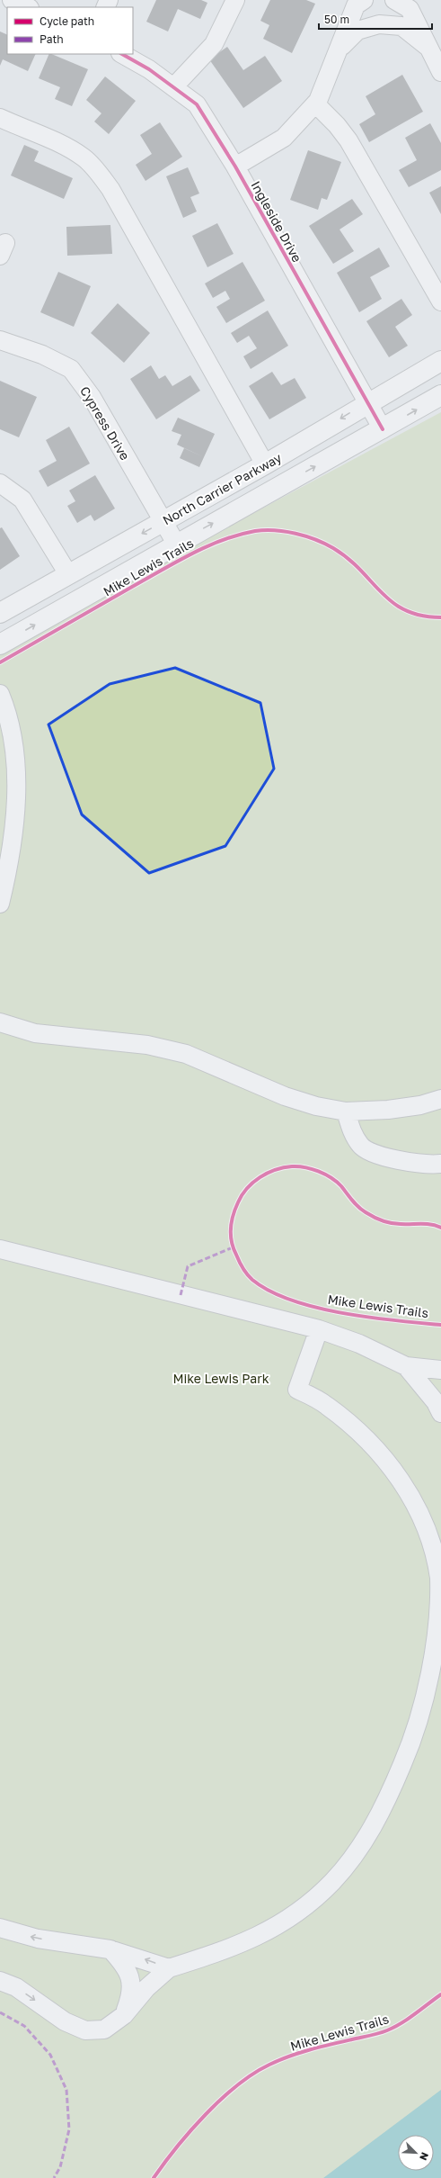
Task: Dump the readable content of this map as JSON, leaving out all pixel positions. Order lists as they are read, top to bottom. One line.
{"streets":{"main road":["North Carrier Parkway"],"street":["Ingleside Drive","Cypress Drive"],"cycle path":["Mike Lewis Trails"]},"crossings":[["Ingleside Drive","North Carrier Parkway"],["Cypress Drive","North Carrier Parkway"]],"parks":["Mike Lewis Park"],"legend":["Cycle path","Path"],"scale_bar":"50 m","north":"bottom right"}
